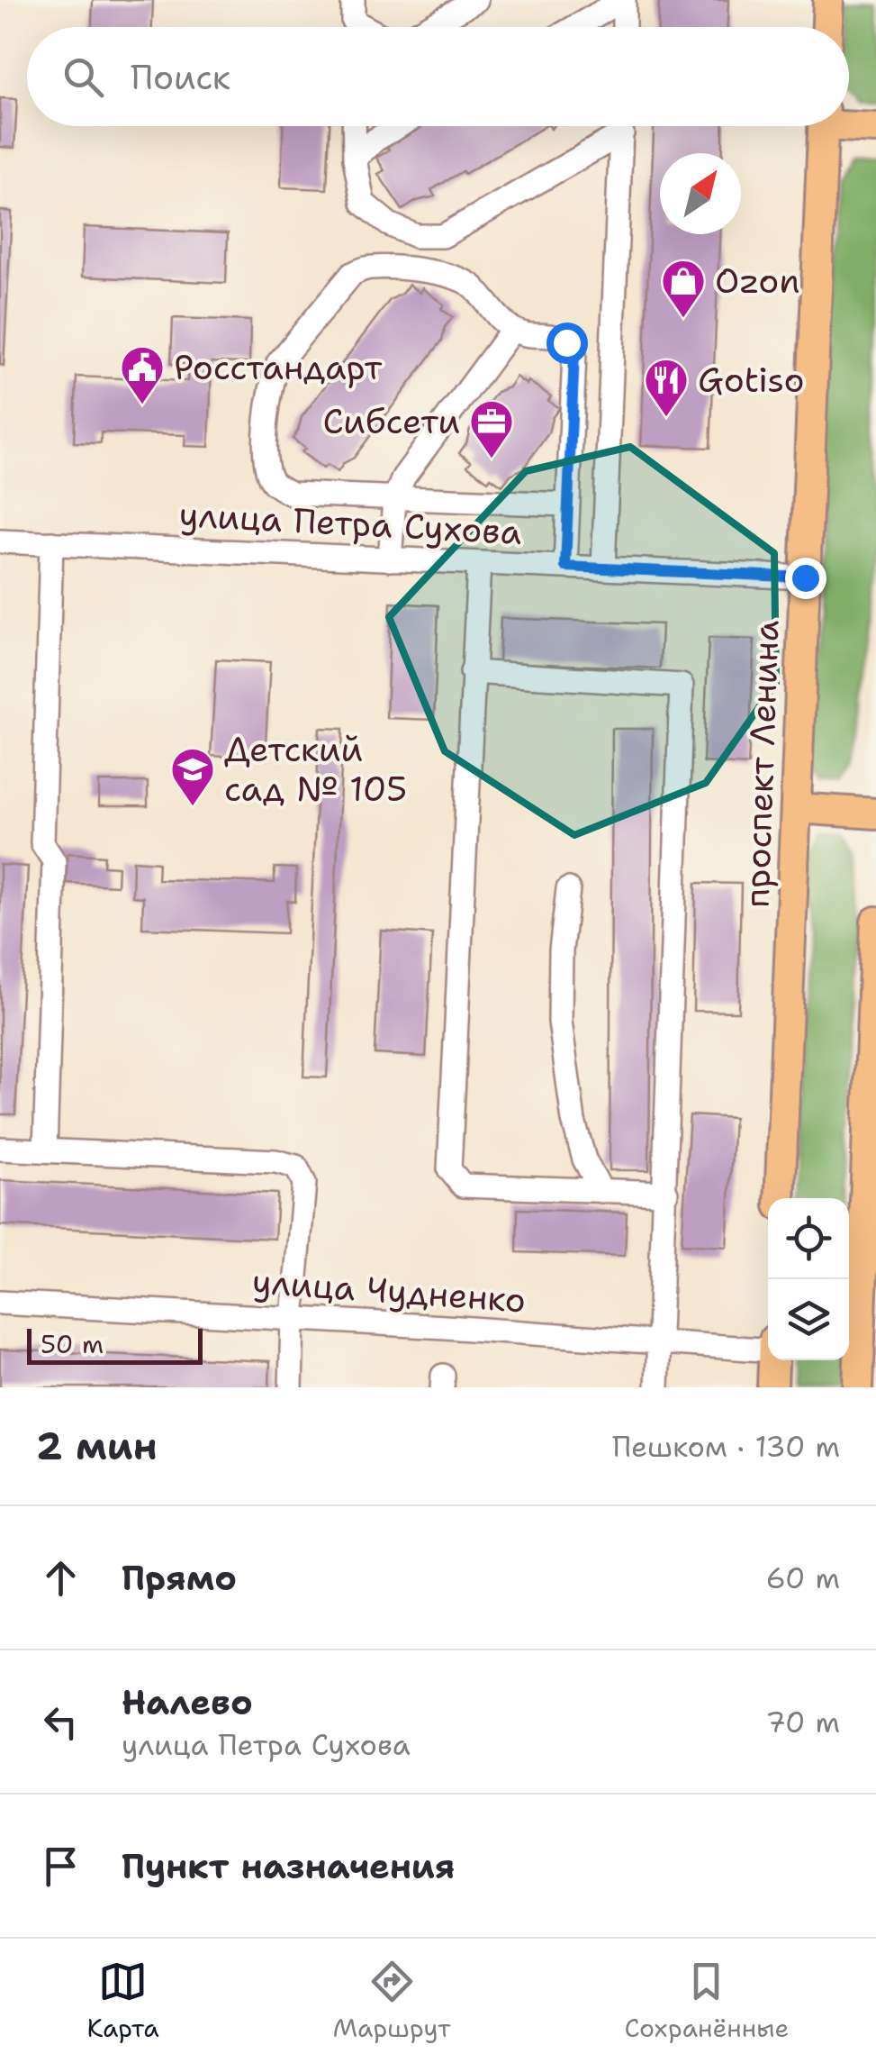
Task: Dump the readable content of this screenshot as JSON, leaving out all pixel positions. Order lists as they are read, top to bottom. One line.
{"streets":{"main road":["проспект Ленина"],"street":["улица Петра Сухова","улица Чудненко"]},"crossings":[["улица Петра Сухова","проспект Ленина"]],"places":{"shop":["Ozon"],"public building":["Росстандарт"],"restaurant":["Gotiso"],"office":["Сибсети"],"school or university":["Детский сад № 105"]},"scale_bar":"50 m","north":"top right","page":{"search":"Поиск","scale":"50 m","heading":["2 мин","Пешком · 130 m"],"list":[["Прямо","60 m"],["Налево","улица Петра Сухова","70 m"],"Пункт назначения"],"nav":["Карта","Маршрут","Сохранённые"]}}
